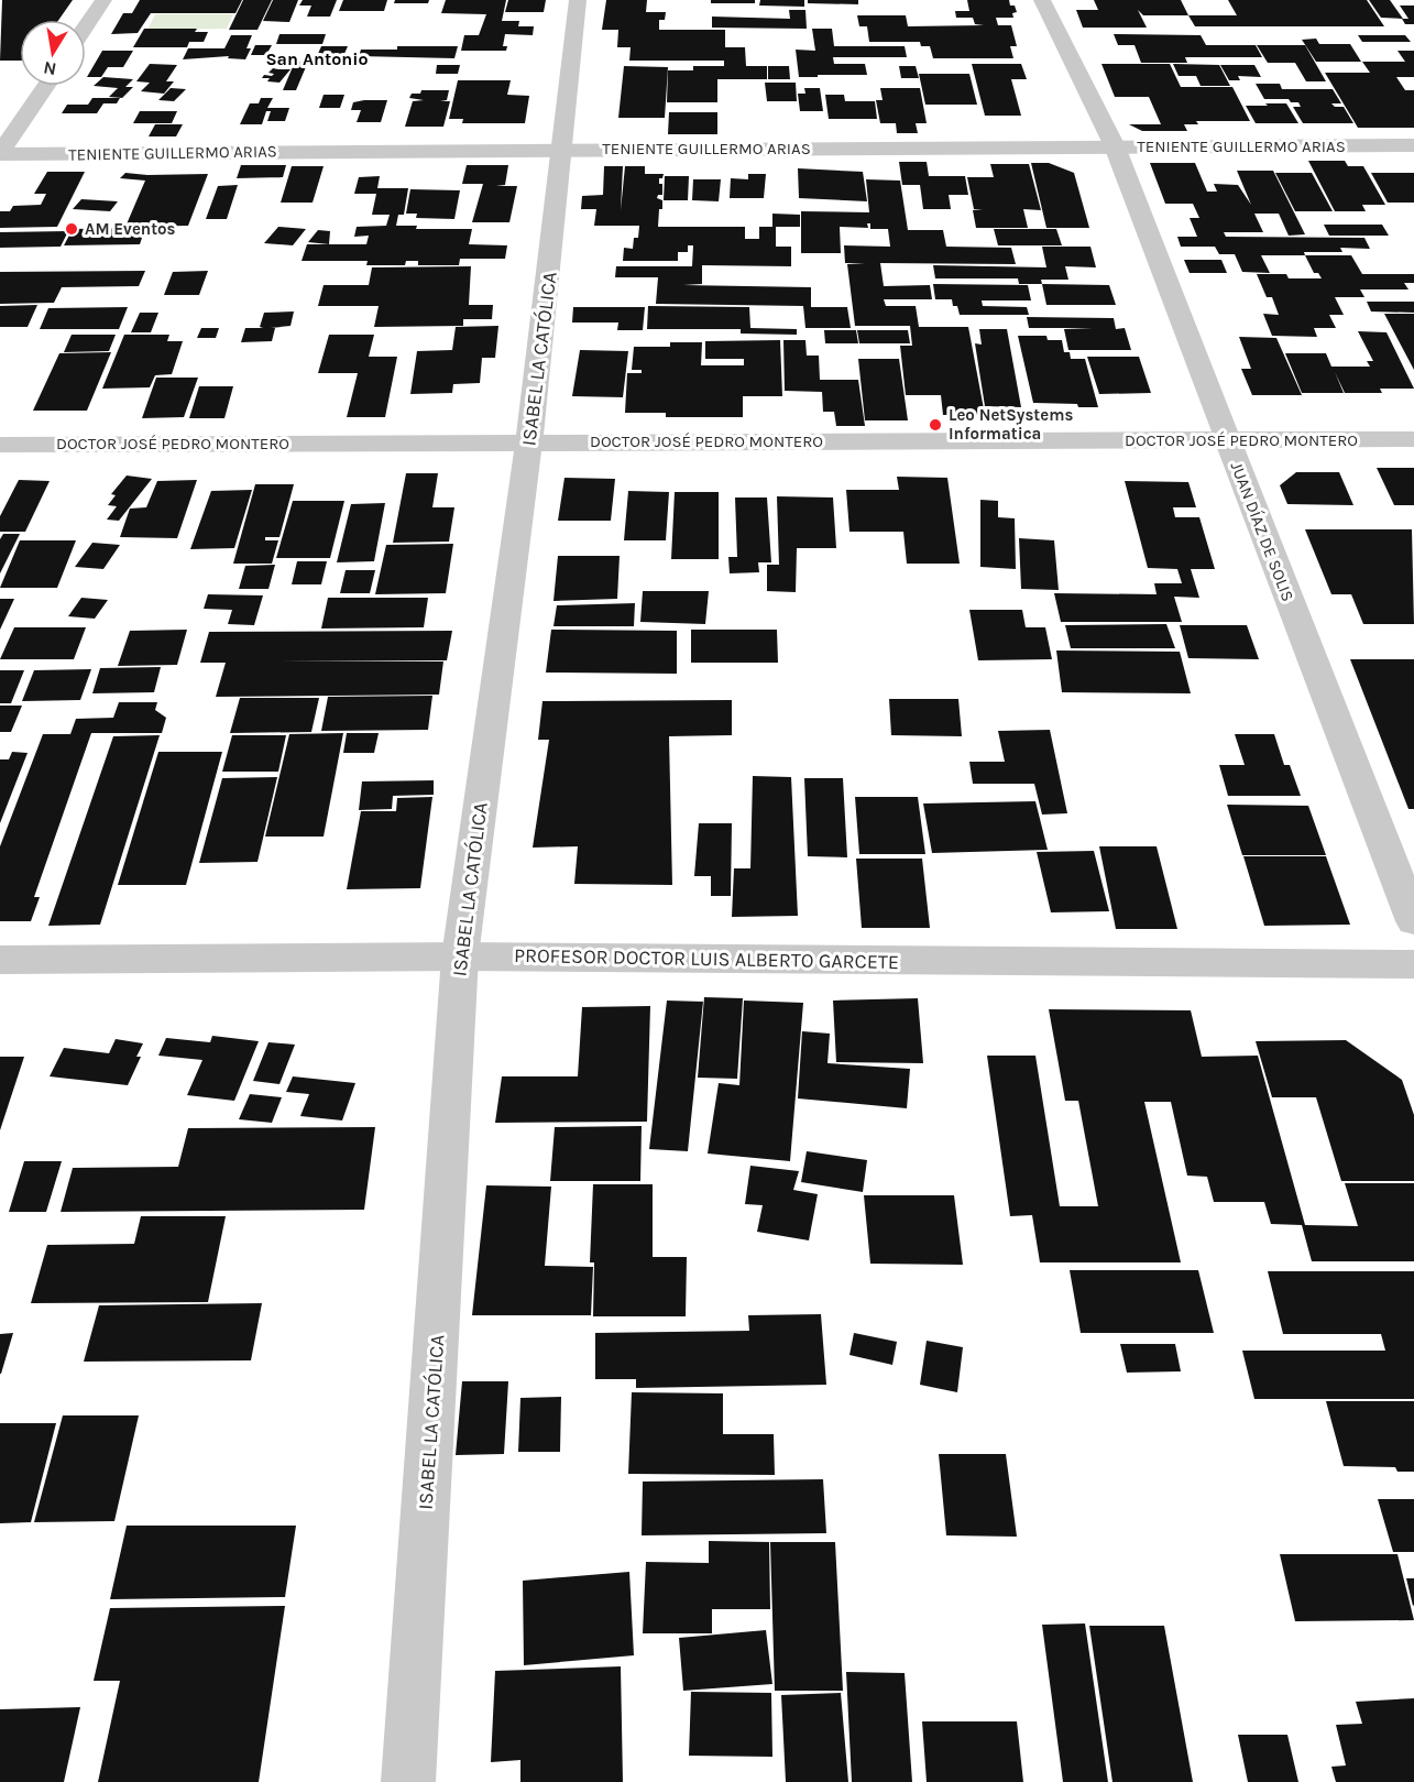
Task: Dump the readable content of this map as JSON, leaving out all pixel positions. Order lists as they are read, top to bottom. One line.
{"streets":{"street":["TENIENTE GUILLERMO ARIAS","ISABEL LA CATÓLICA","DOCTOR JOSÉ PEDRO MONTERO","JUAN DÍAZ DE SOLIS","PROFESOR DOCTOR LUIS ALBERTO GARCETE"]},"crossings":[["TENIENTE GUILLERMO ARIAS","ISABEL LA CATÓLICA"],["TENIENTE GUILLERMO ARIAS","JUAN DÍAZ DE SOLIS"],["ISABEL LA CATÓLICA","DOCTOR JOSÉ PEDRO MONTERO"],["ISABEL LA CATÓLICA","PROFESOR DOCTOR LUIS ALBERTO GARCETE"],["DOCTOR JOSÉ PEDRO MONTERO","JUAN DÍAZ DE SOLIS"]],"districts":["San Antonio"],"places":["AM Eventos","Leo NetSystems Informatica"],"north":"bottom"}
